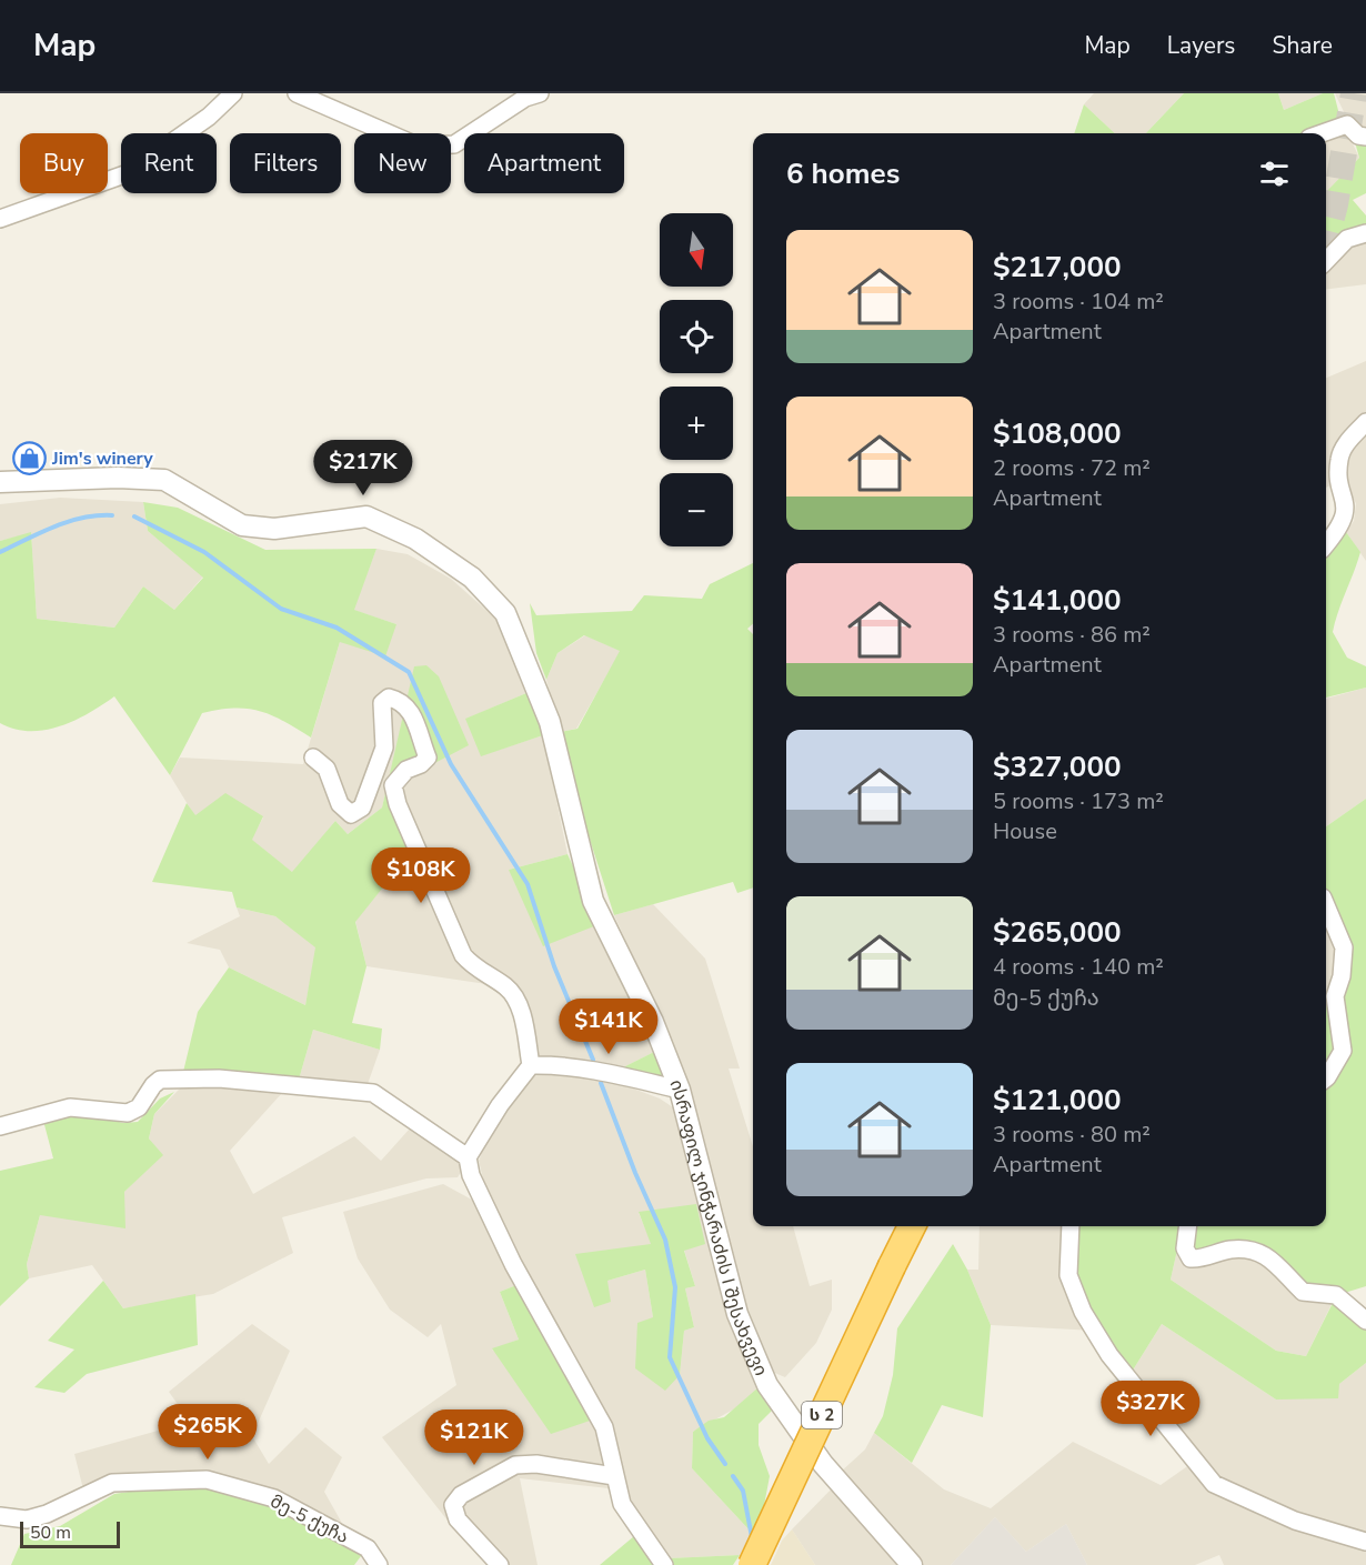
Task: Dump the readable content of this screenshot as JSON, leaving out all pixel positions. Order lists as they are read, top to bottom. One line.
{"streets":{"highway":["ს 2"],"street":["ისრაფილ ჯინჭარაძის I შესახვევი","მე-5 ქუჩა"]},"places":{"shop":["Jim's winery"]},"scale_bar":"50 m","north":"bottom","page":{"header":"Map","nav":["Map","Layers","Share"],"chip":["Buy","Rent","Filters","New","Apartment"],"heading":"6 homes","map_buttons":["+","−"],"list":[{"name":"$217,000","note":"3 rooms · 104 m² · Apartment"},{"name":"$108,000","note":"2 rooms · 72 m² · Apartment"},{"name":"$141,000","note":"3 rooms · 86 m² · Apartment"},{"name":"$327,000","note":"5 rooms · 173 m² · House"},{"name":"$265,000","note":"4 rooms · 140 m² · მე-5 ქუჩა"},{"name":"$121,000","note":"3 rooms · 80 m² · Apartment"}],"price":["$217K","$108K","$141K","$327K","$265K","$121K"],"scale":"50 m"}}
